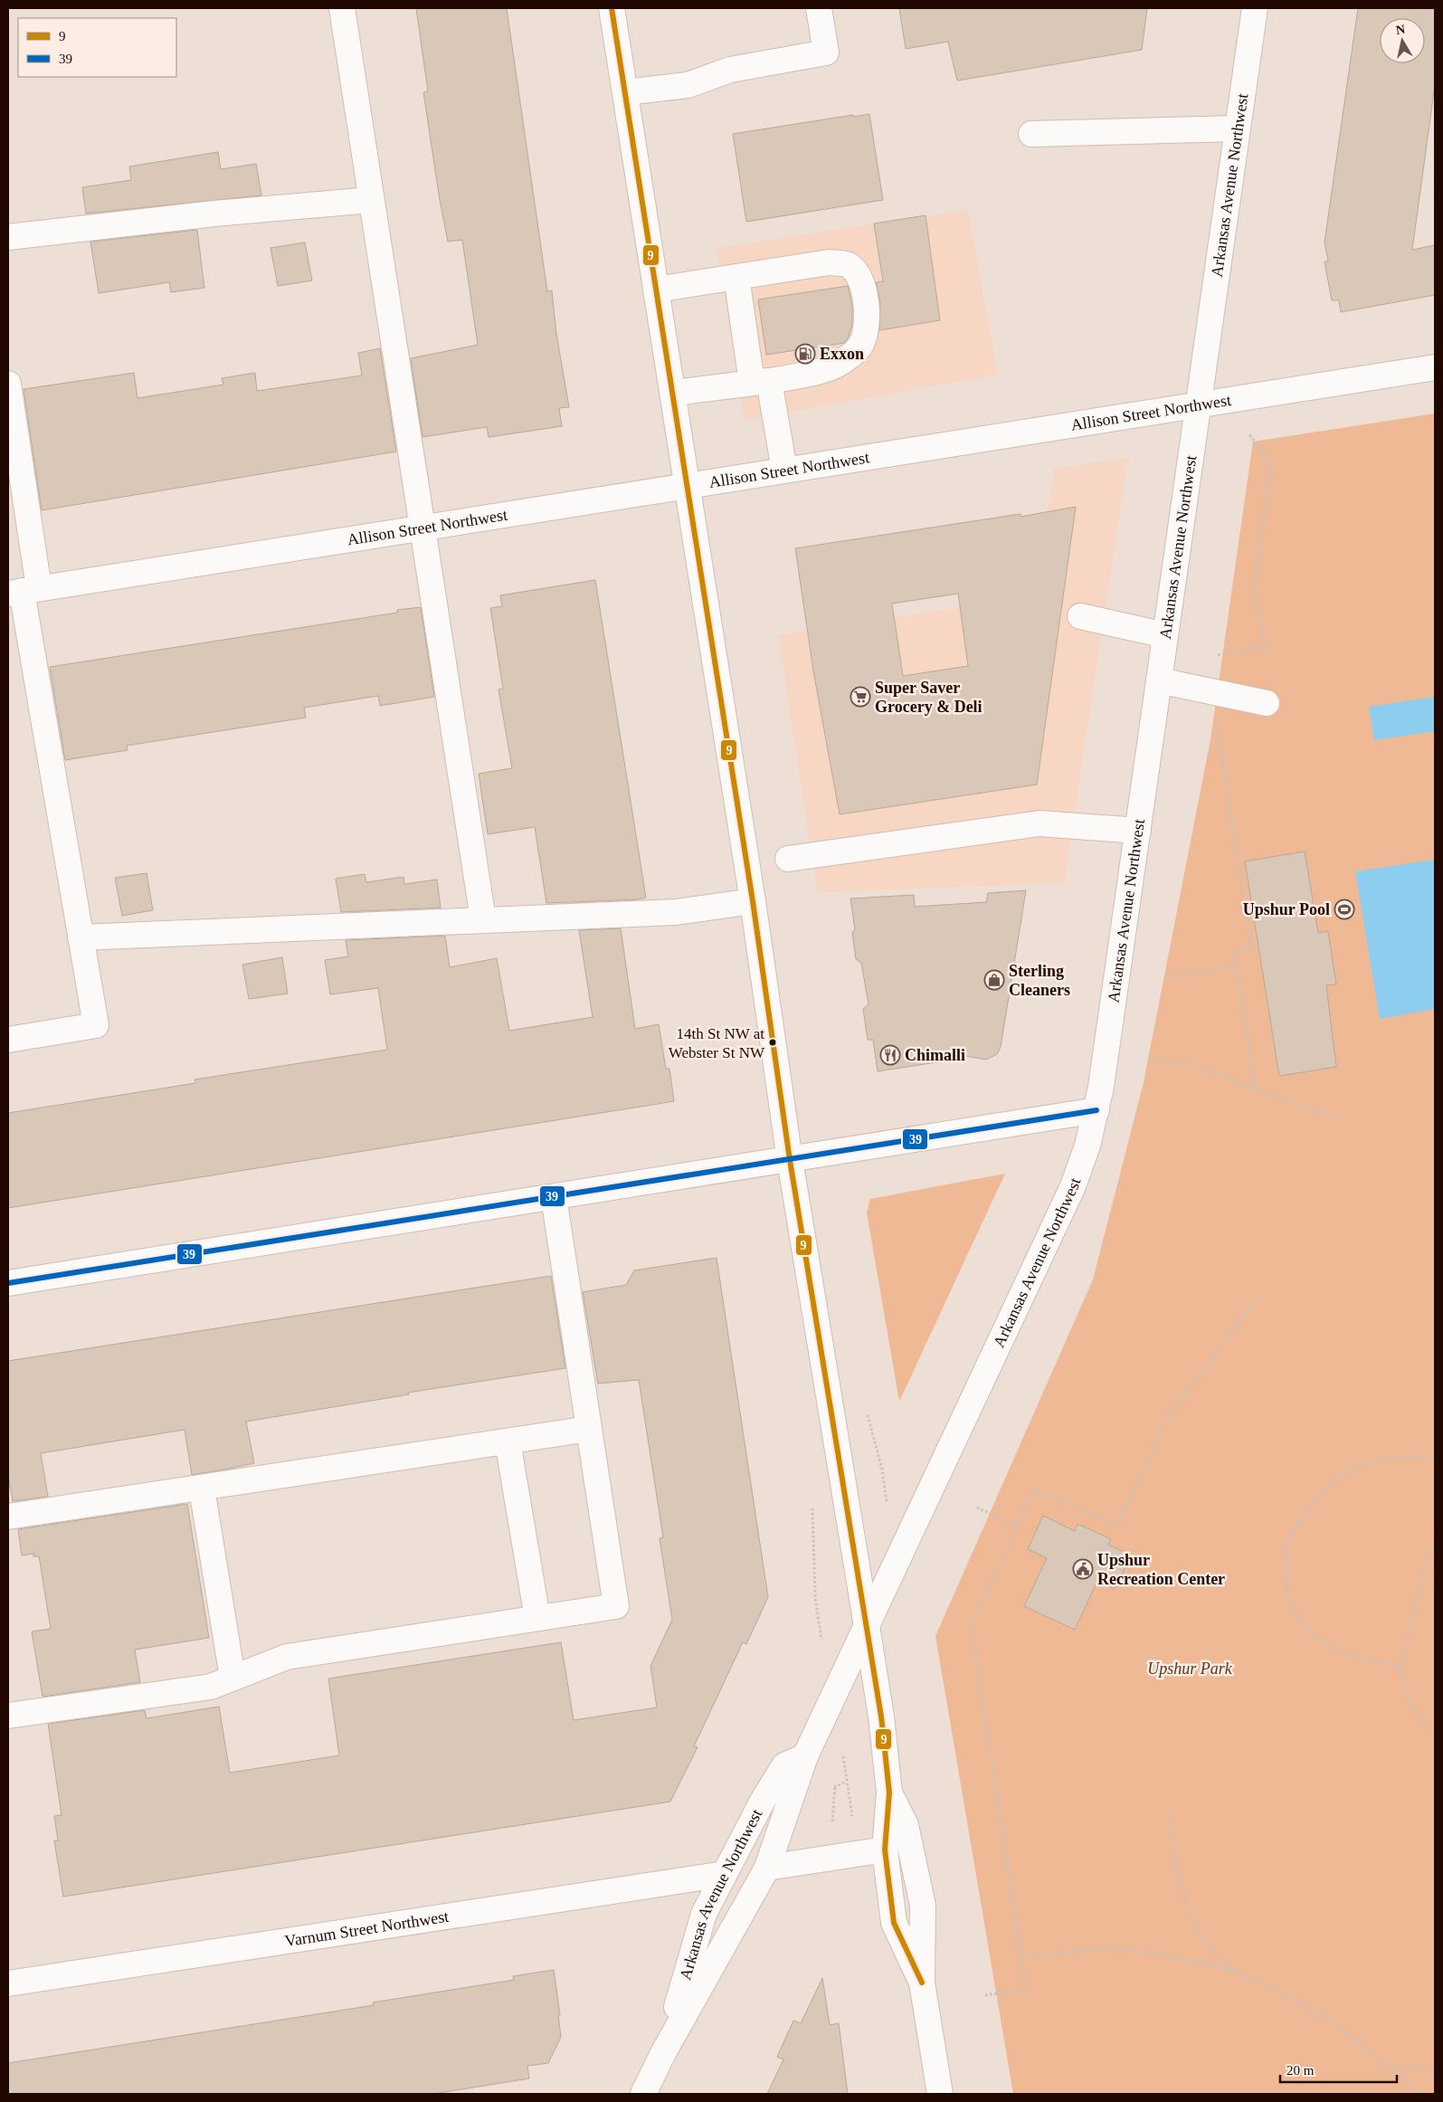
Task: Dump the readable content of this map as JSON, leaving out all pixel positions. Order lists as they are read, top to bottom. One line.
{"streets":{"street":["Arkansas Avenue Northwest","Allison Street Northwest","Varnum Street Northwest"]},"crossings":[["Arkansas Avenue Northwest","Allison Street Northwest"],["Arkansas Avenue Northwest","Varnum Street Northwest"]],"parks":["Upshur Park"],"places":{"fuel station":["Exxon"],"supermarket":["Super Saver Grocery & Deli"],"sports":["Upshur Pool"],"shop":["Sterling Cleaners"],"other":["14th St NW at Webster St NW"],"restaurant":["Chimalli"],"public building":["Upshur Recreation Center"]},"lines":["transit line 9","transit line 39"],"legend":["9","39"],"scale_bar":"20 m","north":"top"}
